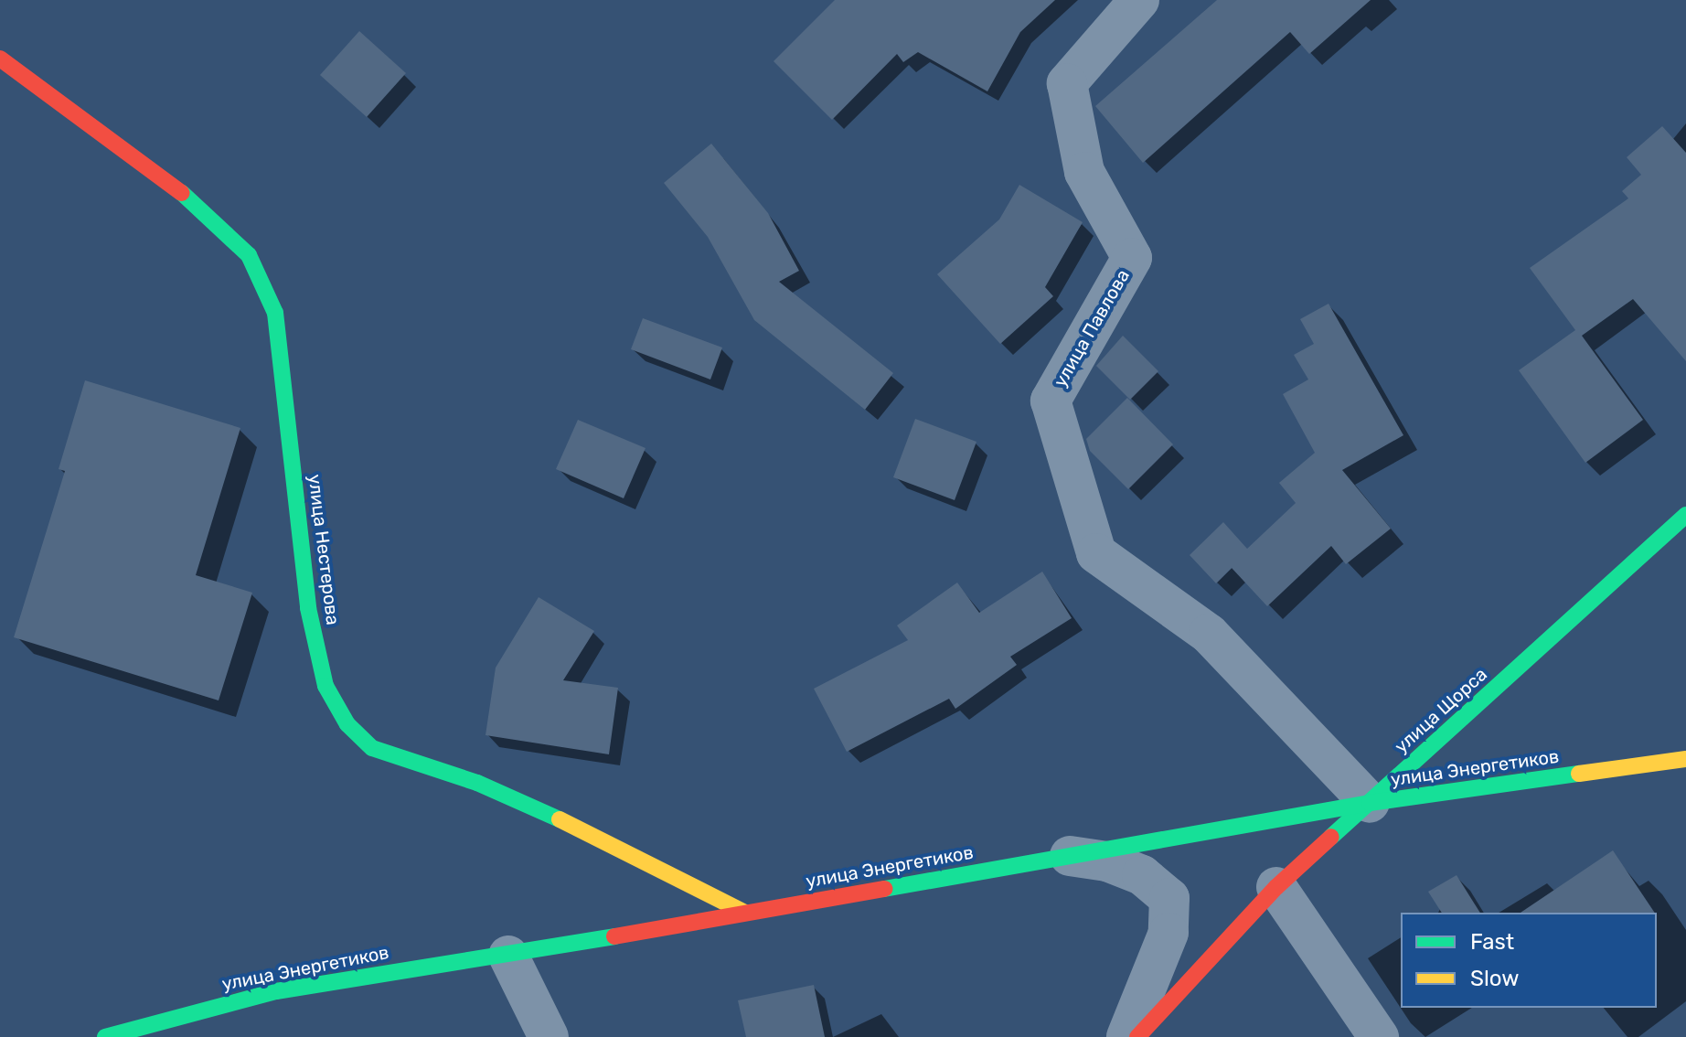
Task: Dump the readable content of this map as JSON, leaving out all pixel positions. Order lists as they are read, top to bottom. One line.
{"streets":{"street":["улица Павлова","улица Нестерова","улица Щорса","улица Энергетиков"]},"crossings":[["улица Павлова","улица Щорса"],["улица Павлова","улица Энергетиков"],["улица Нестерова","улица Энергетиков"],["улица Щорса","улица Энергетиков"]],"legend":["Fast","Slow"]}
